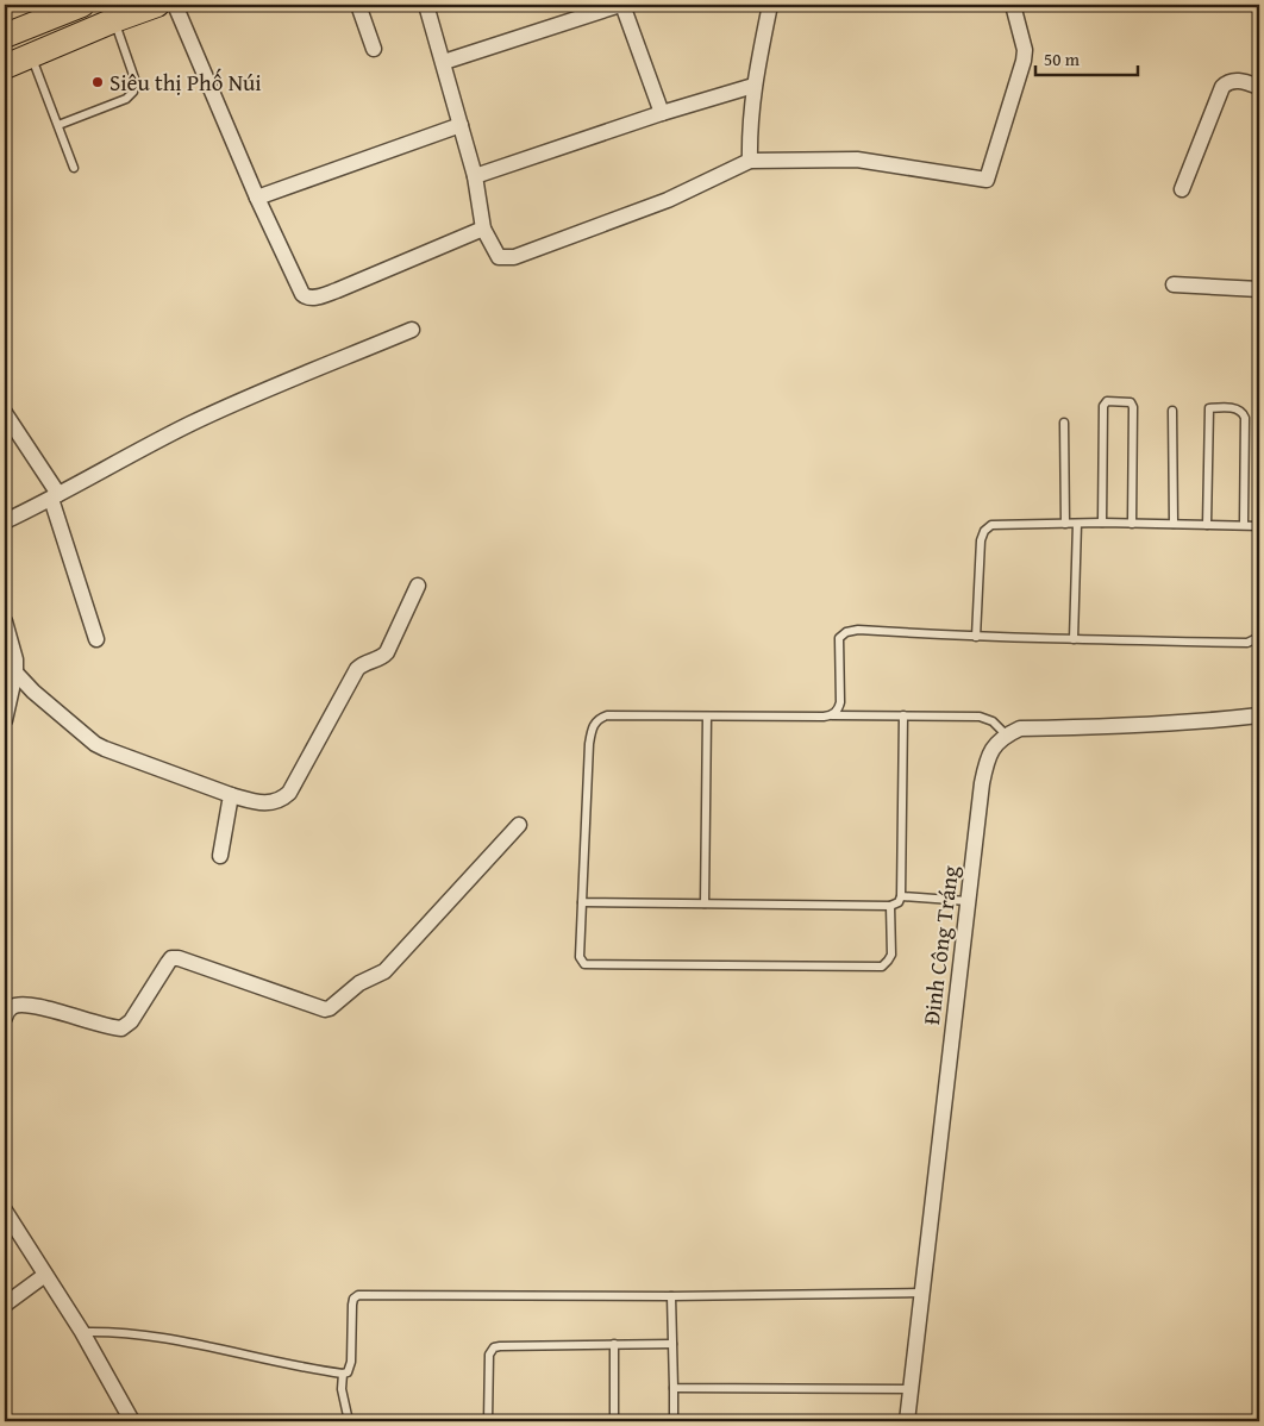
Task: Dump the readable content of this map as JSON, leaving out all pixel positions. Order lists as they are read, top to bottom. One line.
{"streets":{"street":["Đinh Công Tráng"]},"places":["Siêu thị Phố Núi"],"scale_bar":"50 m"}
